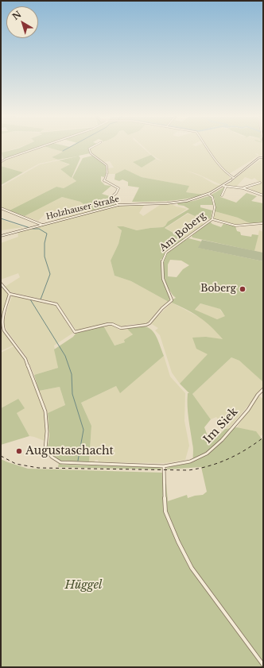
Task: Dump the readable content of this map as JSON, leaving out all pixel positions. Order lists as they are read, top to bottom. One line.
{"streets":{"street":["Holzhauser Straße","Am Boberg","Im Siek"]},"crossings":[["Holzhauser Straße","Am Boberg"],["Am Boberg","Im Siek"]],"parks":["Hüggel"],"places":["Boberg","Augustaschacht"],"north":"top left"}
